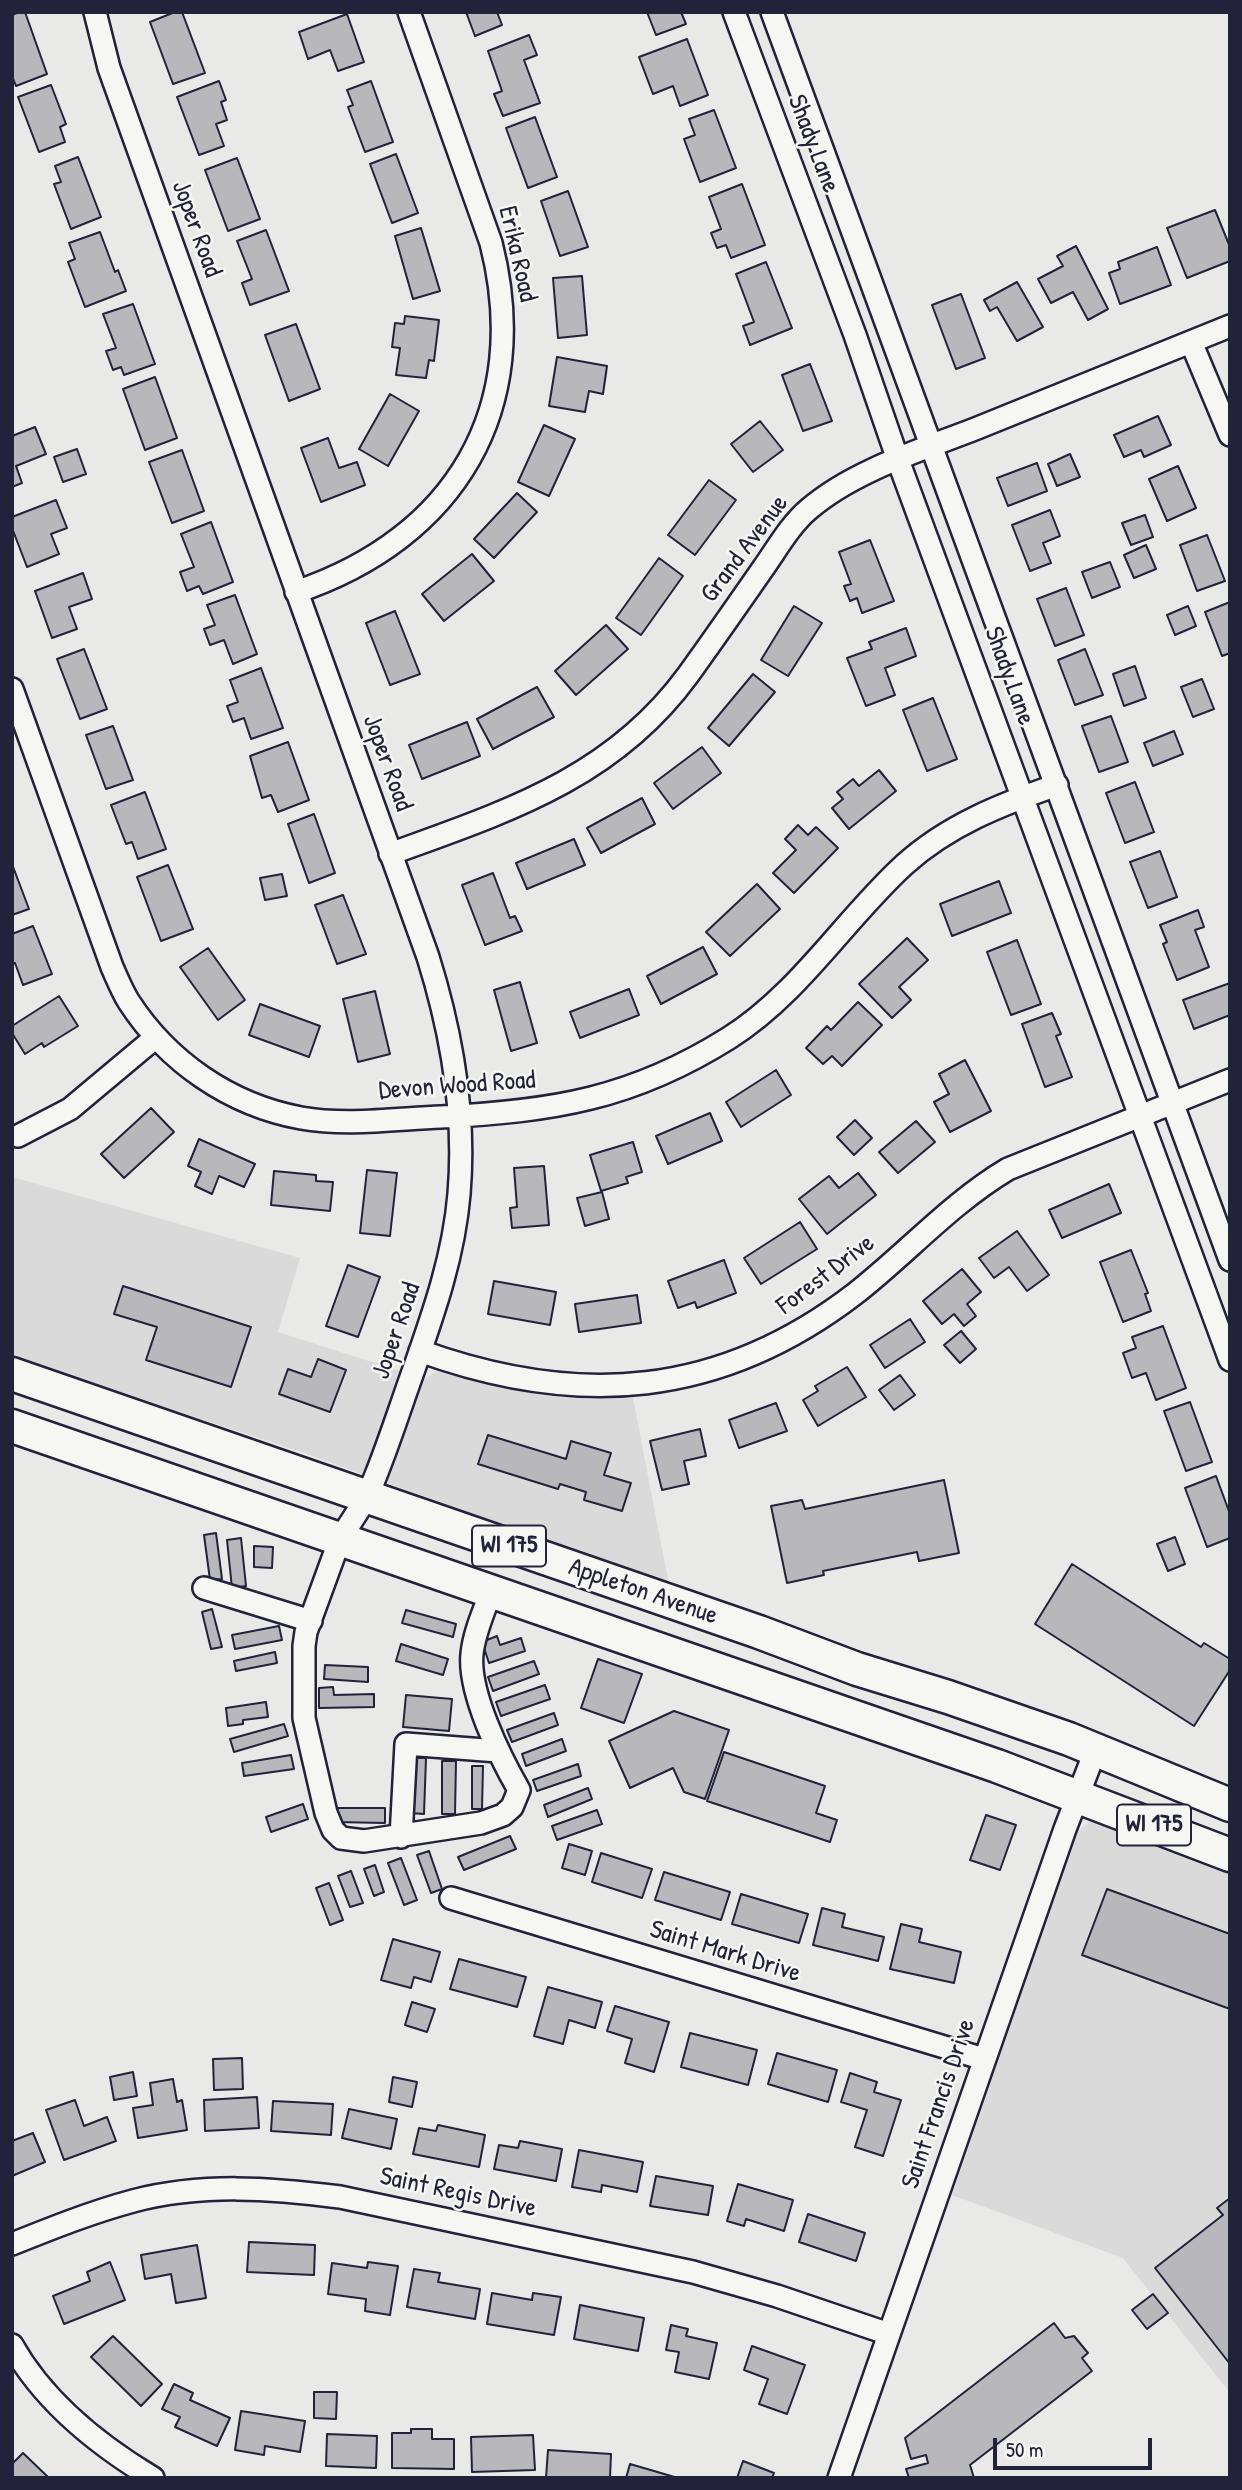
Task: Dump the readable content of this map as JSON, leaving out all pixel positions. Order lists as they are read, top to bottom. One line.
{"streets":{"main road":["WI 175","Appleton Avenue"],"street":["Shady Lane","Joper Road","Erika Road","Grand Avenue","Devon Wood Road","Forest Drive","Saint Mark Drive","Saint Francis Drive","Saint Regis Drive"]},"crossings":[["Shady Lane","Grand Avenue"],["Shady Lane","Devon Wood Road"],["Shady Lane","Forest Drive"],["Joper Road","Erika Road"],["Joper Road","Grand Avenue"],["Joper Road","Devon Wood Road"],["Joper Road","Forest Drive"],["Joper Road","Appleton Avenue"],["Appleton Avenue","Saint Francis Drive"],["Saint Mark Drive","Saint Francis Drive"],["Saint Francis Drive","Saint Regis Drive"]],"scale_bar":"50 m"}
